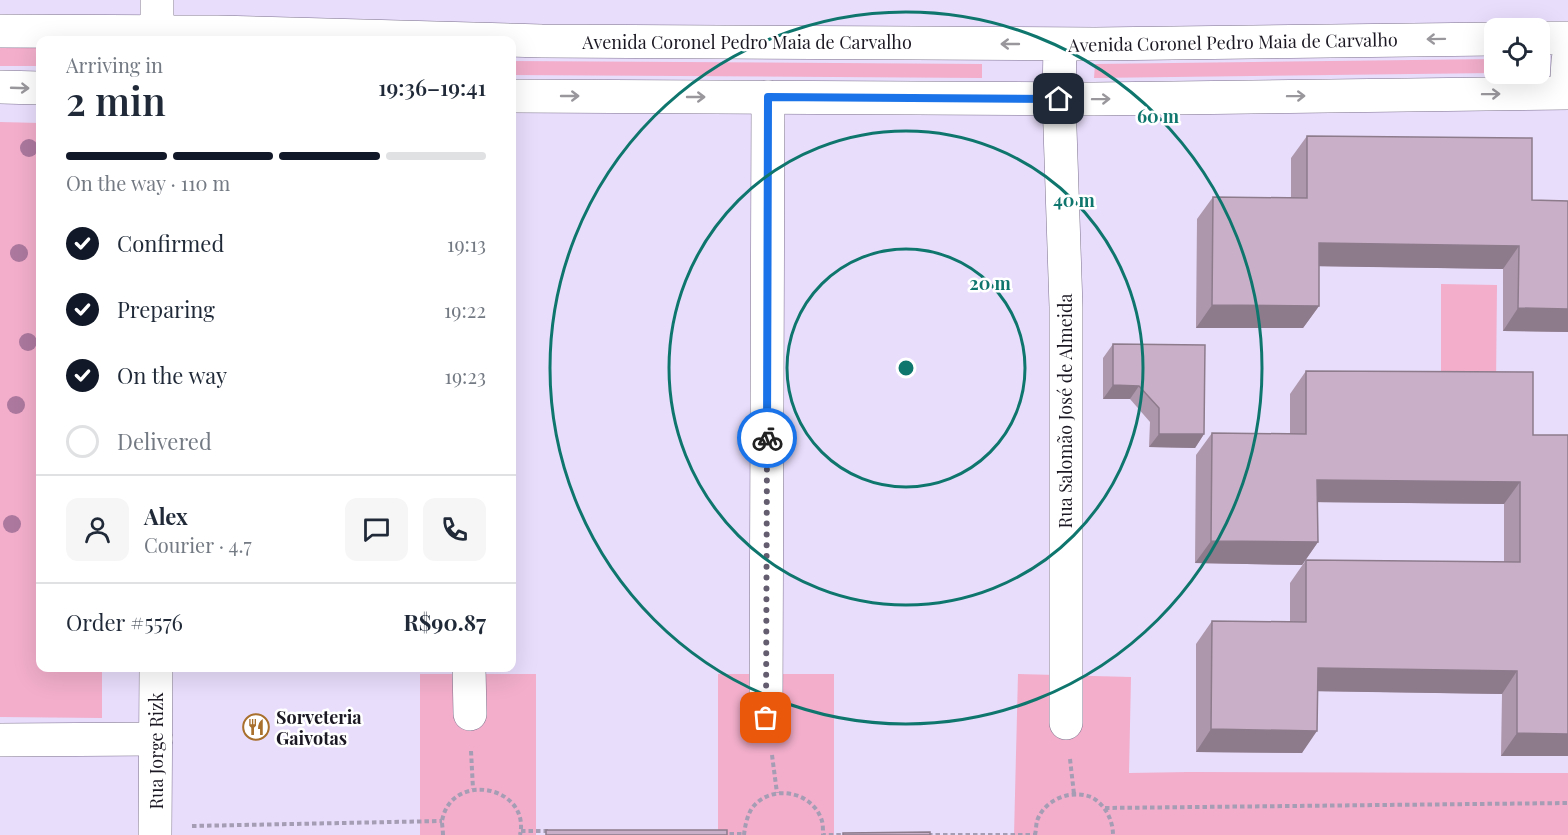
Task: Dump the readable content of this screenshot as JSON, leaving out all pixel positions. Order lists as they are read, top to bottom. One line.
{"streets":{"street":["Avenida Coronel Pedro Maia de Carvalho","Rua Salomão José de Almeida","Rua Jorge Rizk"]},"crossings":[["Avenida Coronel Pedro Maia de Carvalho","Rua Salomão José de Almeida"]],"places":{"restaurant":["Sorveteria Gaivotas"]},"page":{"heading":["2 min","Arriving in","19:36–19:41"],"panel":["Alex","Courier · 4.7","Order #5576","R$90.87"],"bar":"On the way · 110 m","list":[["Confirmed","19:13"],["Preparing","19:22"],["On the way","19:23"],"Delivered"]},"rings":["60 m","40 m","20 m"]}
